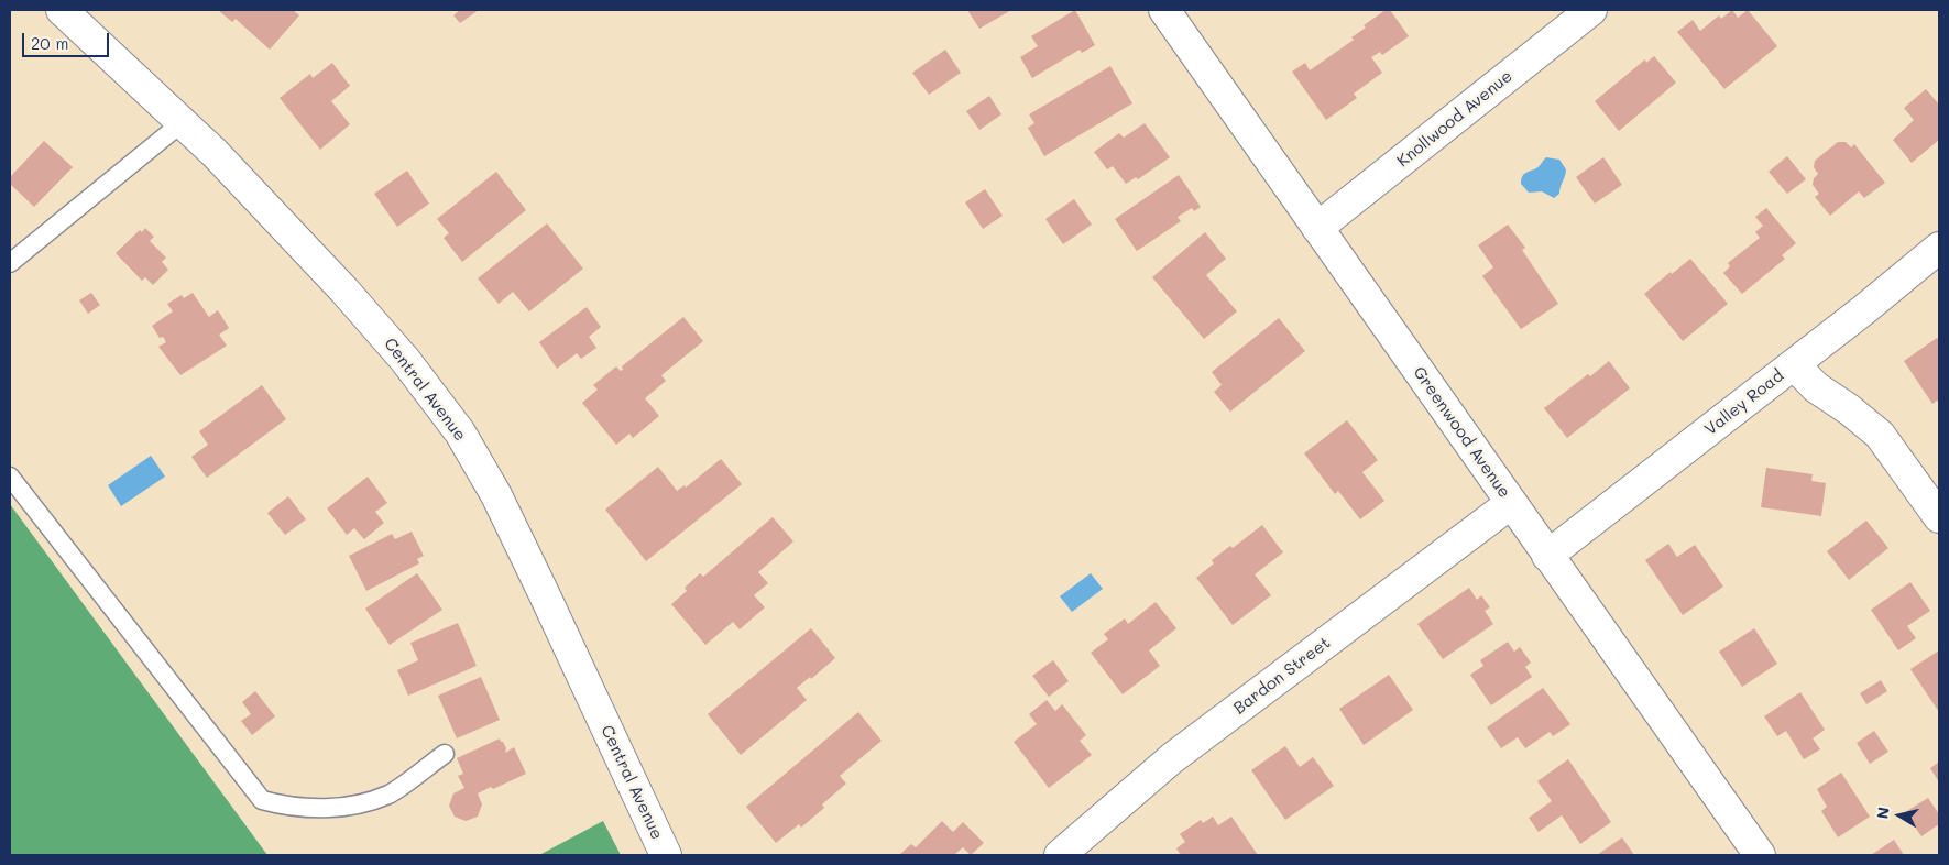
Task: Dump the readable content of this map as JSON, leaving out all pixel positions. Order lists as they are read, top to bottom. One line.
{"streets":{"street":["Knollwood Avenue","Central Avenue","Valley Road","Greenwood Avenue","Bardon Street"]},"crossings":[["Knollwood Avenue","Greenwood Avenue"],["Valley Road","Greenwood Avenue"],["Greenwood Avenue","Bardon Street"]],"scale_bar":"20 m","north":"left"}
